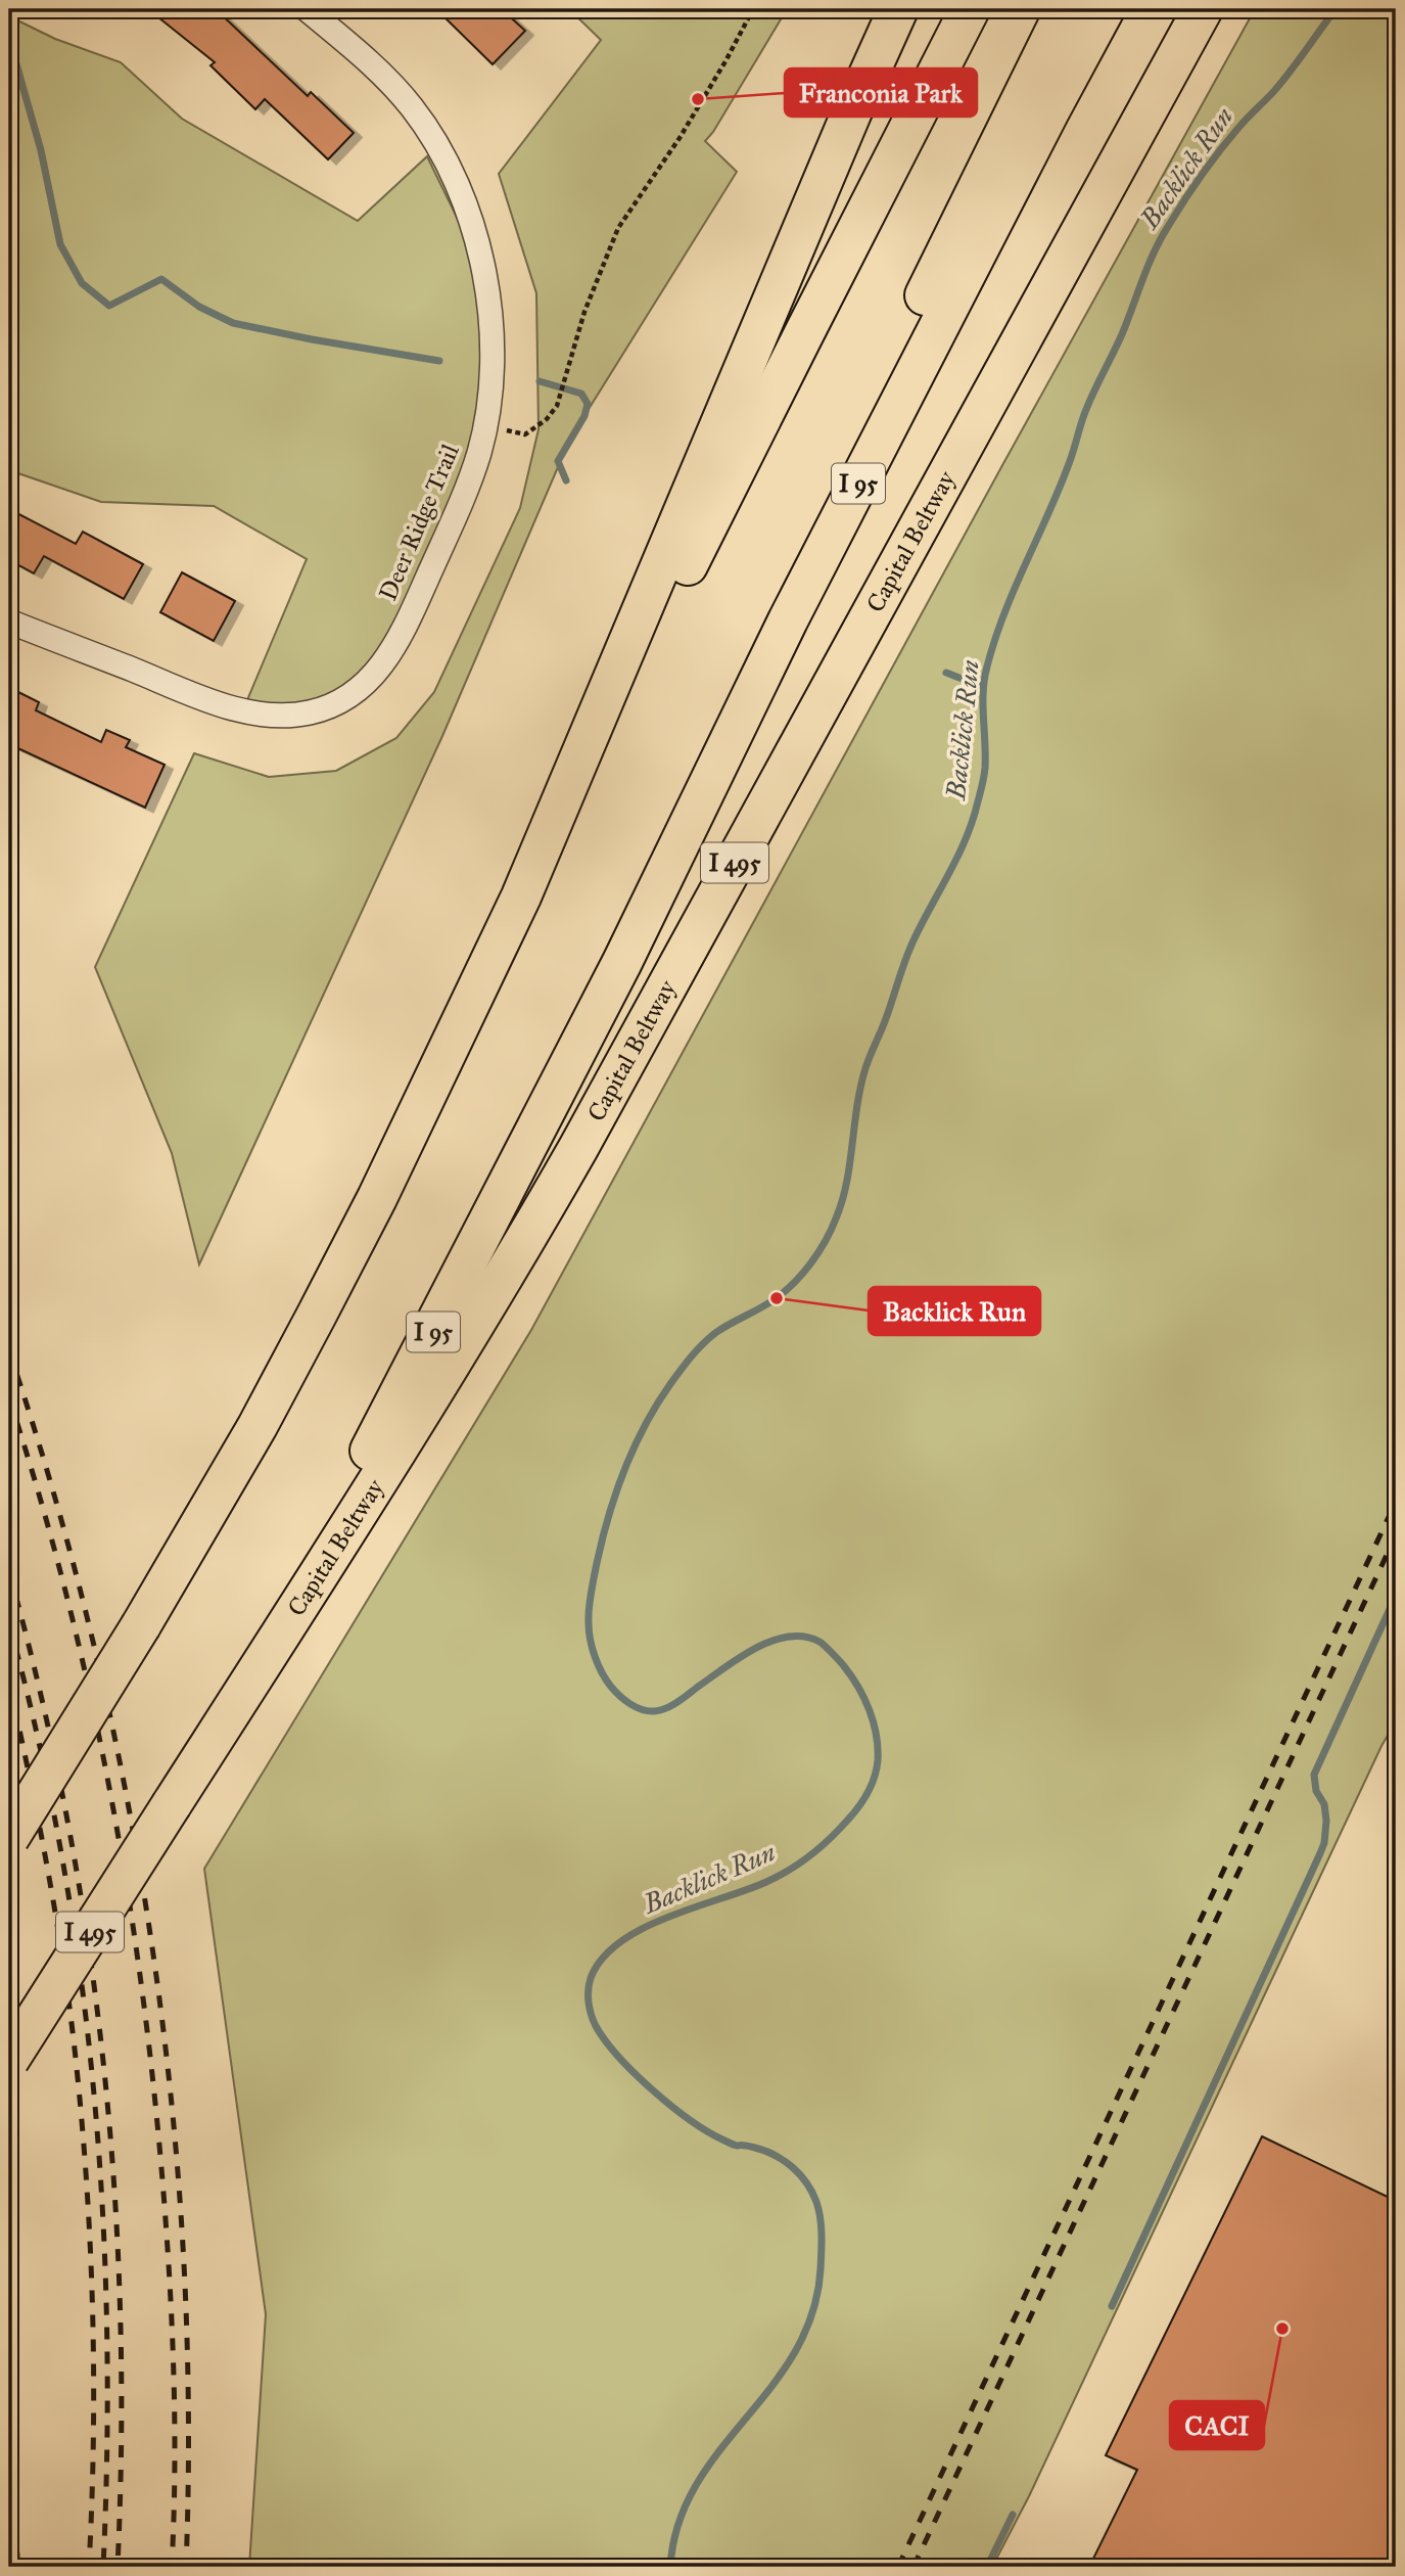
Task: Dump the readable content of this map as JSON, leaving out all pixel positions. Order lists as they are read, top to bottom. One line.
{"streets":{"highway":["I 95","Capital Beltway","I 495"],"street":["Deer Ridge Trail"]},"crossings":[["I 95","Capital Beltway"]],"water":["Backlick Run"],"places":["Franconia Park","Backlick Run","CACI"]}
